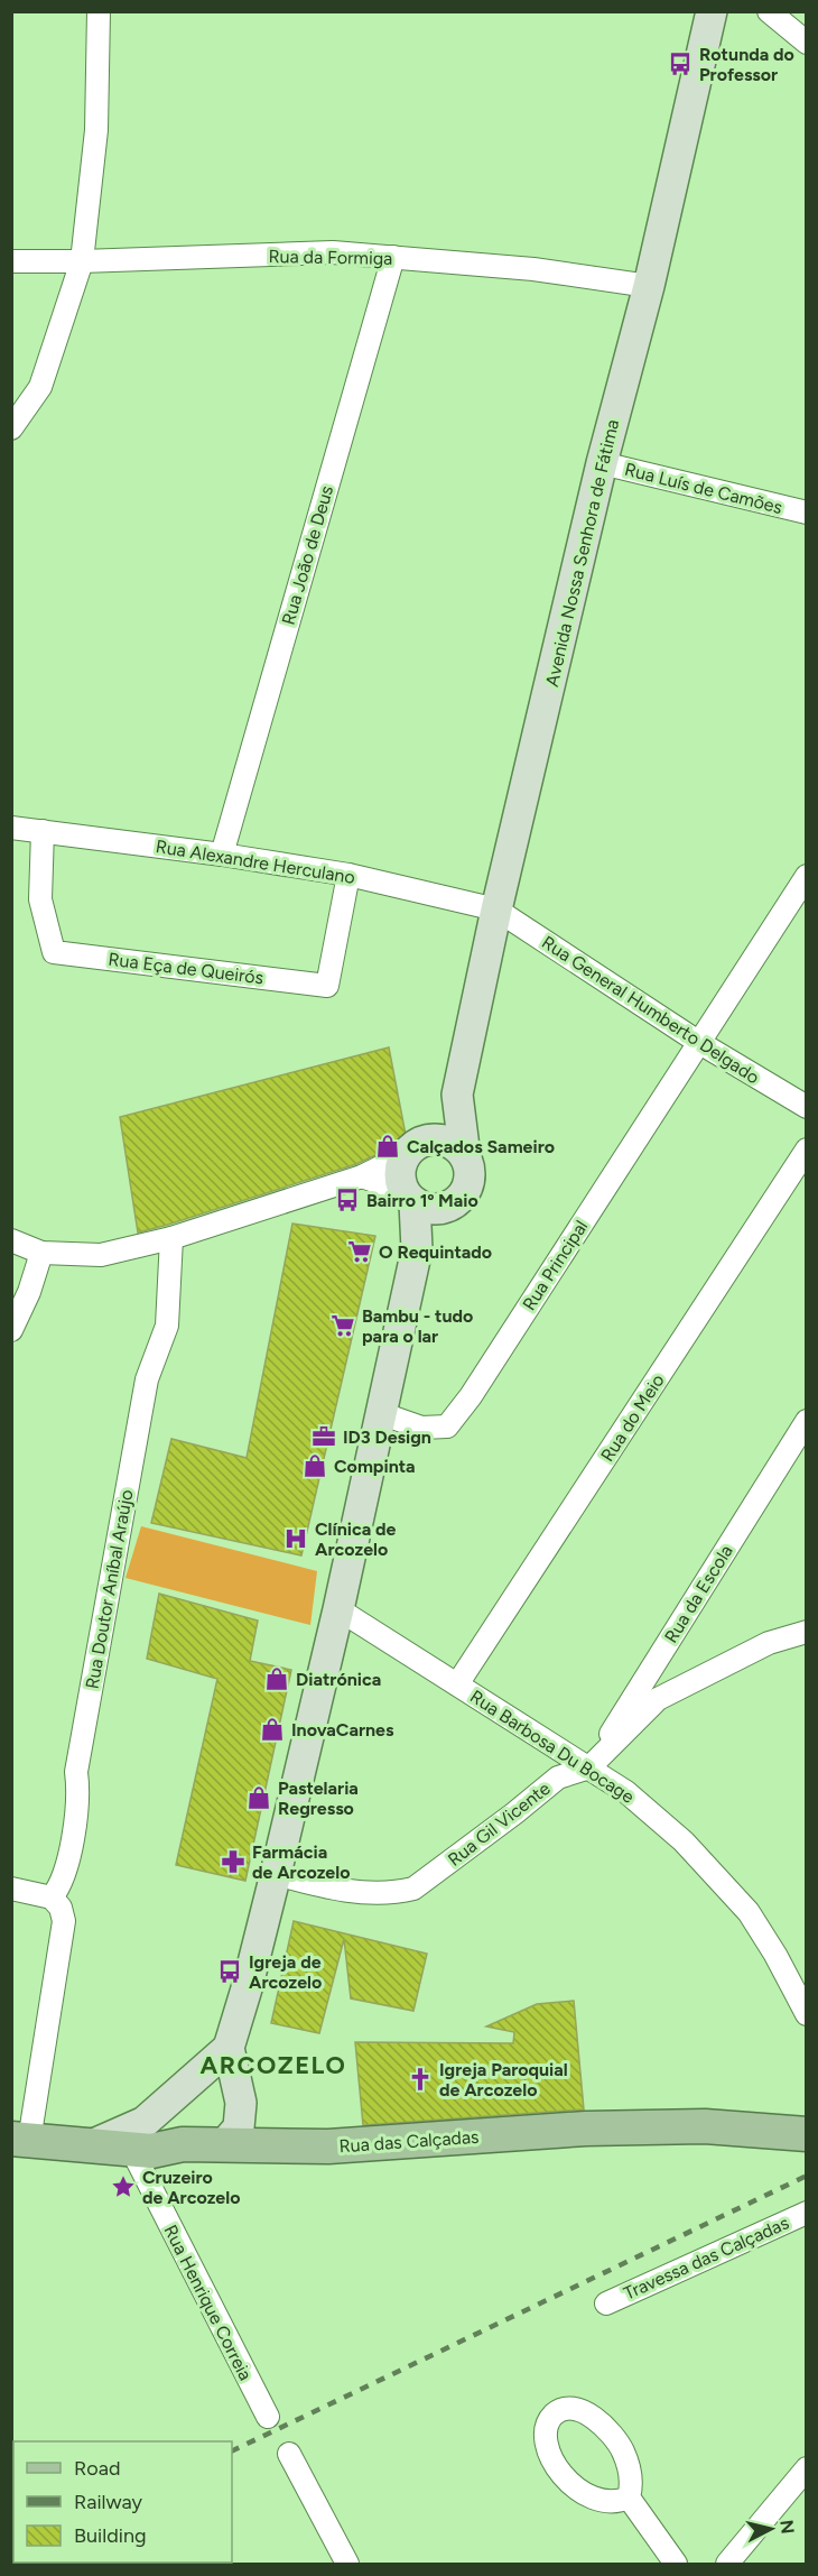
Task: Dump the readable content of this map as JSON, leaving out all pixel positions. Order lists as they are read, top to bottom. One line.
{"streets":{"main road":["Rua das Calçadas"],"street":["Rua da Formiga","Rua Luís de Camões","Avenida Nossa Senhora de Fátima","Rua João de Deus","Rua Alexandre Herculano","Rua Eça de Queirós","Rua General Humberto Delgado","Rua Principal","Rua do Meio","Rua Doutor Aníbal Araújo","Rua da Escola","Rua Barbosa Du Bocage","Rua Gil Vicente","Travessa das Calçadas","Rua Henrique Correia"]},"crossings":[["Rua da Formiga","Avenida Nossa Senhora de Fátima"],["Rua da Formiga","Rua João de Deus"],["Rua Luís de Camões","Avenida Nossa Senhora de Fátima"],["Avenida Nossa Senhora de Fátima","Rua Alexandre Herculano"],["Avenida Nossa Senhora de Fátima","Rua General Humberto Delgado"],["Rua João de Deus","Rua Alexandre Herculano"],["Rua Alexandre Herculano","Rua Eça de Queirós"],["Rua Alexandre Herculano","Rua General Humberto Delgado"],["Rua General Humberto Delgado","Rua Principal"],["Rua do Meio","Rua Barbosa Du Bocage"],["Rua da Escola","Rua Barbosa Du Bocage"],["Rua da Escola","Rua Gil Vicente"],["Rua Barbosa Du Bocage","Rua Gil Vicente"],["Rua das Calçadas","Rua Henrique Correia"]],"districts":["ARCOZELO"],"places":{"bus stop":["Rotunda do Professor","Bairro 1º Maio","Igreja de Arcozelo"],"shop":["Calçados Sameiro","Compinta","Diatrónica","InovaCarnes","Pastelaria Regresso"],"supermarket":["O Requintado","Bambu - tudo para o lar"],"office":["ID3 Design"],"hospital":["Clínica de Arcozelo"],"pharmacy":["Farmácia de Arcozelo"],"church":["Igreja Paroquial de Arcozelo"],"place":["Cruzeiro de Arcozelo"]},"legend":["Road","Railway","Building"],"north":"right"}
